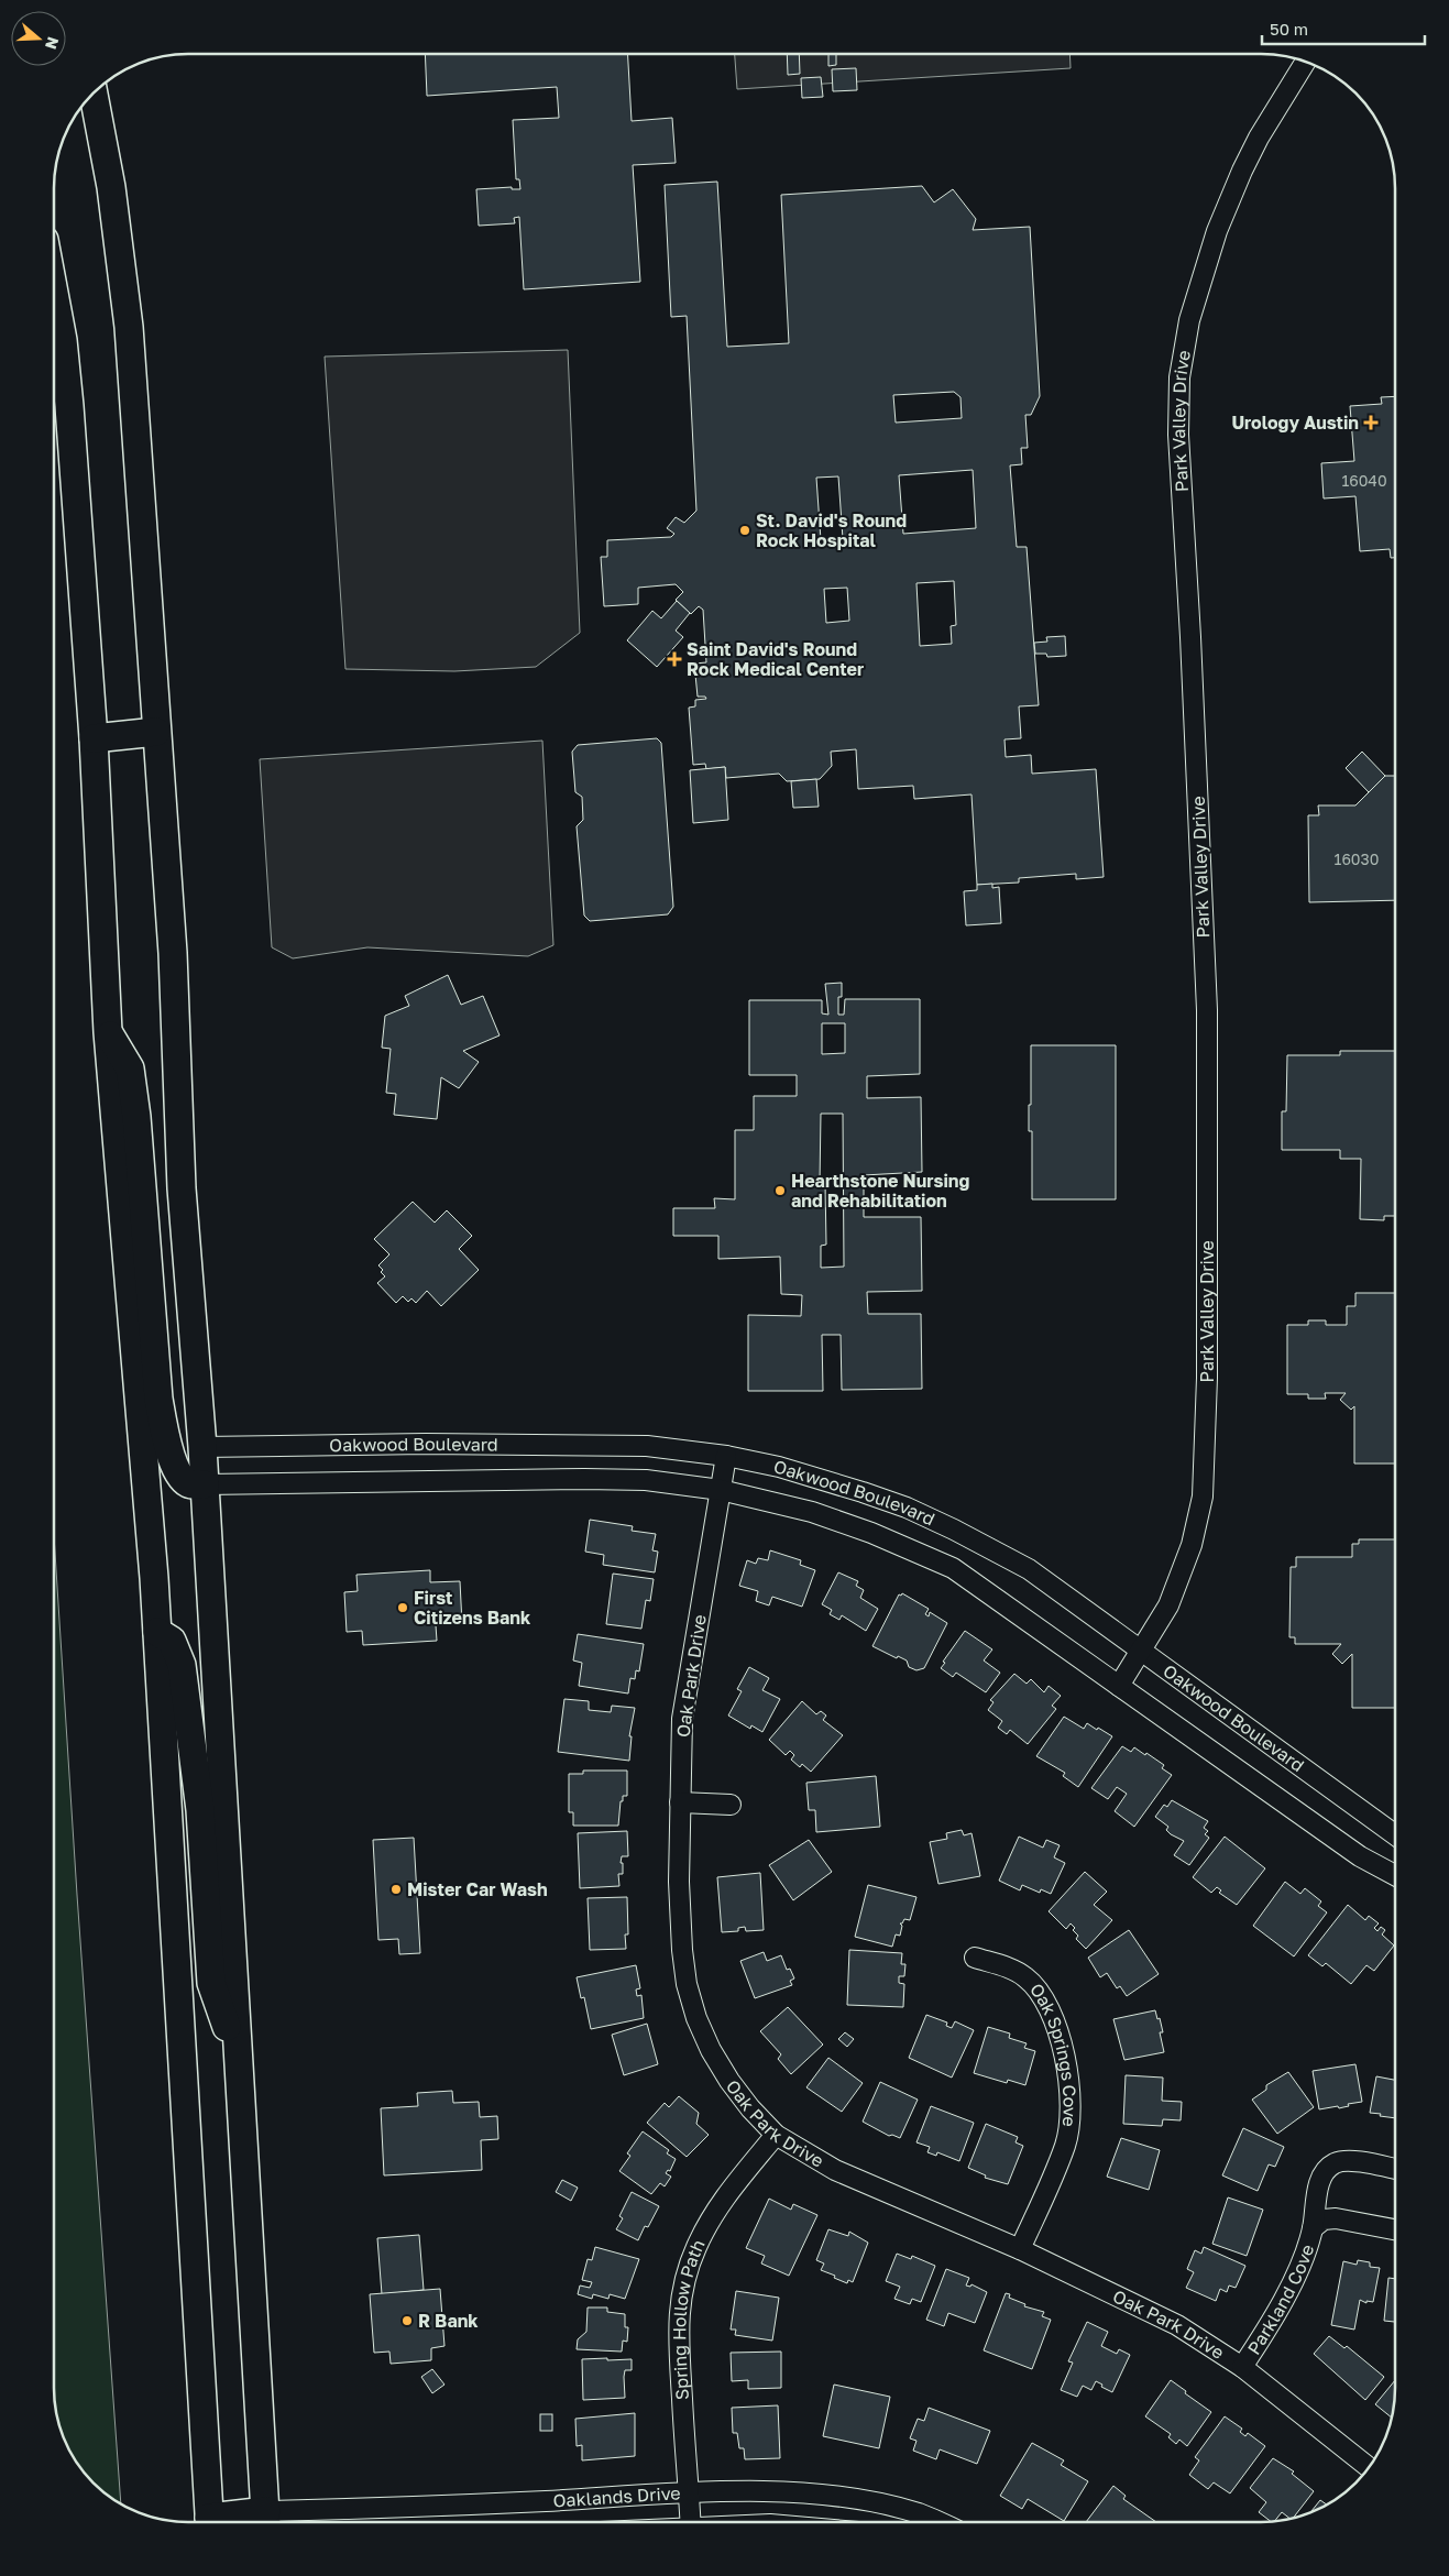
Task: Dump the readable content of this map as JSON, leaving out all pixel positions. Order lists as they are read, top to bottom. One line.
{"streets":{"street":["Park Valley Drive","Oakwood Boulevard","Oak Park Drive","Oak Springs Cove","Parkland Cove","Spring Hollow Path","Oaklands Drive"]},"crossings":[["Park Valley Drive","Oakwood Boulevard"],["Oakwood Boulevard","Oak Park Drive"],["Oak Park Drive","Oak Springs Cove"],["Oak Park Drive","Parkland Cove"],["Oak Park Drive","Spring Hollow Path"],["Spring Hollow Path","Oaklands Drive"]],"places":{"health":["Urology Austin","Saint David's Round Rock Medical Center"],"other":["St. David's Round Rock Hospital","Hearthstone Nursing and Rehabilitation","First Citizens Bank","Mister Car Wash","R Bank"]},"house_numbers":["16040","16030"],"scale_bar":"50 m","north":"right"}
